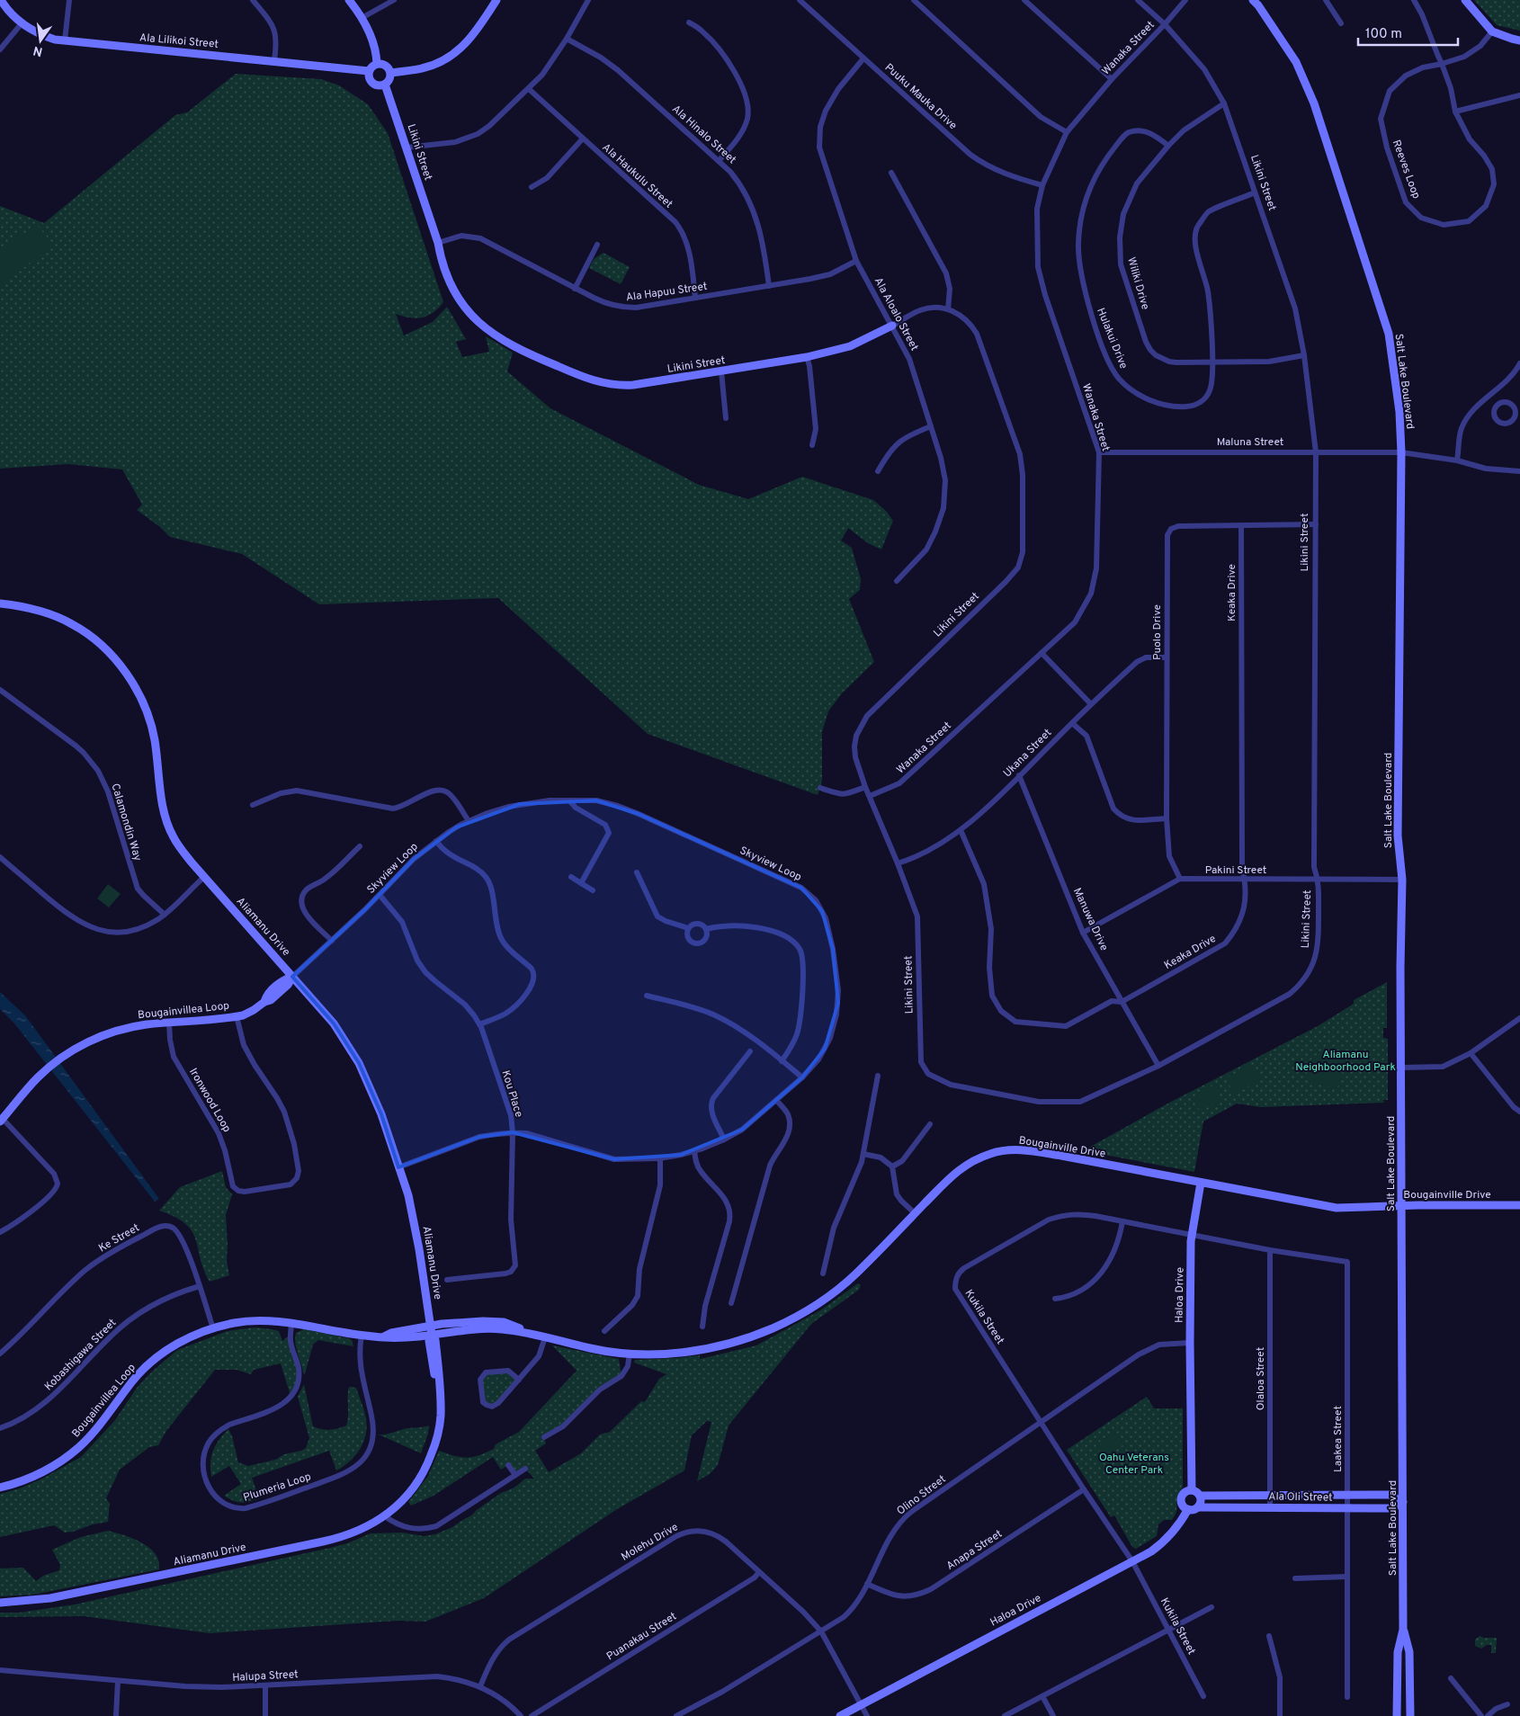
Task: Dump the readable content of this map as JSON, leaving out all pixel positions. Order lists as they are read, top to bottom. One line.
{"streets":{"street":["Ala Lilikoi Street","Wanaka Street","Puuku Mauka Drive","Ala Hinalo Street","Likini Street","Reeves Loop","Ala Haukulu Street","Wiliki Drive","Ala Hapuu Street","Ala Aloalo Street","Hulakui Drive","Salt Lake Boulevard","Maluna Street","Keaka Drive","Puolo Drive","Ukana Street","Calamondin Way","Skyview Loop","Pakini Street","Manuwa Drive","Aliamanu Drive","Bougainvillea Loop","Kou Place","Ironwood Loop","Bougainville Drive","Ke Street","Haloa Drive","Kukila Street","Kobashigawa Street","Olaloa Street","Laakea Street","Plumeria Loop","Olino Street","Ala Oli Street","Molehu Drive","Anapa Street","Puanakau Street","Halupa Street"]},"crossings":[["Ala Lilikoi Street","Likini Street"],["Wanaka Street","Puuku Mauka Drive"],["Wanaka Street","Likini Street"],["Wanaka Street","Maluna Street"],["Puuku Mauka Drive","Ala Aloalo Street"],["Ala Hinalo Street","Ala Hapuu Street"],["Likini Street","Wiliki Drive"],["Likini Street","Ala Hapuu Street"],["Likini Street","Ala Aloalo Street"],["Likini Street","Hulakui Drive"],["Likini Street","Maluna Street"],["Likini Street","Puolo Drive"],["Likini Street","Ukana Street"],["Likini Street","Pakini Street"],["Likini Street","Manuwa Drive"],["Ala Haukulu Street","Ala Hapuu Street"],["Wiliki Drive","Hulakui Drive"],["Ala Hapuu Street","Ala Aloalo Street"],["Salt Lake Boulevard","Maluna Street"],["Salt Lake Boulevard","Pakini Street"],["Salt Lake Boulevard","Bougainville Drive"],["Salt Lake Boulevard","Ala Oli Street"],["Keaka Drive","Puolo Drive"],["Keaka Drive","Ukana Street"],["Keaka Drive","Pakini Street"],["Keaka Drive","Manuwa Drive"],["Puolo Drive","Ukana Street"],["Puolo Drive","Pakini Street"],["Ukana Street","Manuwa Drive"],["Skyview Loop","Aliamanu Drive"],["Skyview Loop","Bougainvillea Loop"],["Skyview Loop","Kou Place"],["Aliamanu Drive","Bougainvillea Loop"],["Aliamanu Drive","Bougainville Drive"],["Bougainvillea Loop","Ironwood Loop"],["Bougainvillea Loop","Bougainville Drive"],["Bougainvillea Loop","Ke Street"],["Bougainvillea Loop","Plumeria Loop"],["Bougainville Drive","Haloa Drive"],["Ke Street","Kobashigawa Street"],["Haloa Drive","Kukila Street"],["Haloa Drive","Olino Street"],["Haloa Drive","Ala Oli Street"],["Haloa Drive","Molehu Drive"],["Kukila Street","Olaloa Street"],["Kukila Street","Laakea Street"],["Kukila Street","Olino Street"],["Kukila Street","Anapa Street"],["Olaloa Street","Ala Oli Street"],["Laakea Street","Ala Oli Street"],["Olino Street","Molehu Drive"],["Olino Street","Anapa Street"],["Molehu Drive","Puanakau Street"],["Molehu Drive","Halupa Street"]],"parks":["Aliamanu Neighboorhood Park","Oahu Veterans Center Park"],"scale_bar":"100 m","north":"bottom"}
